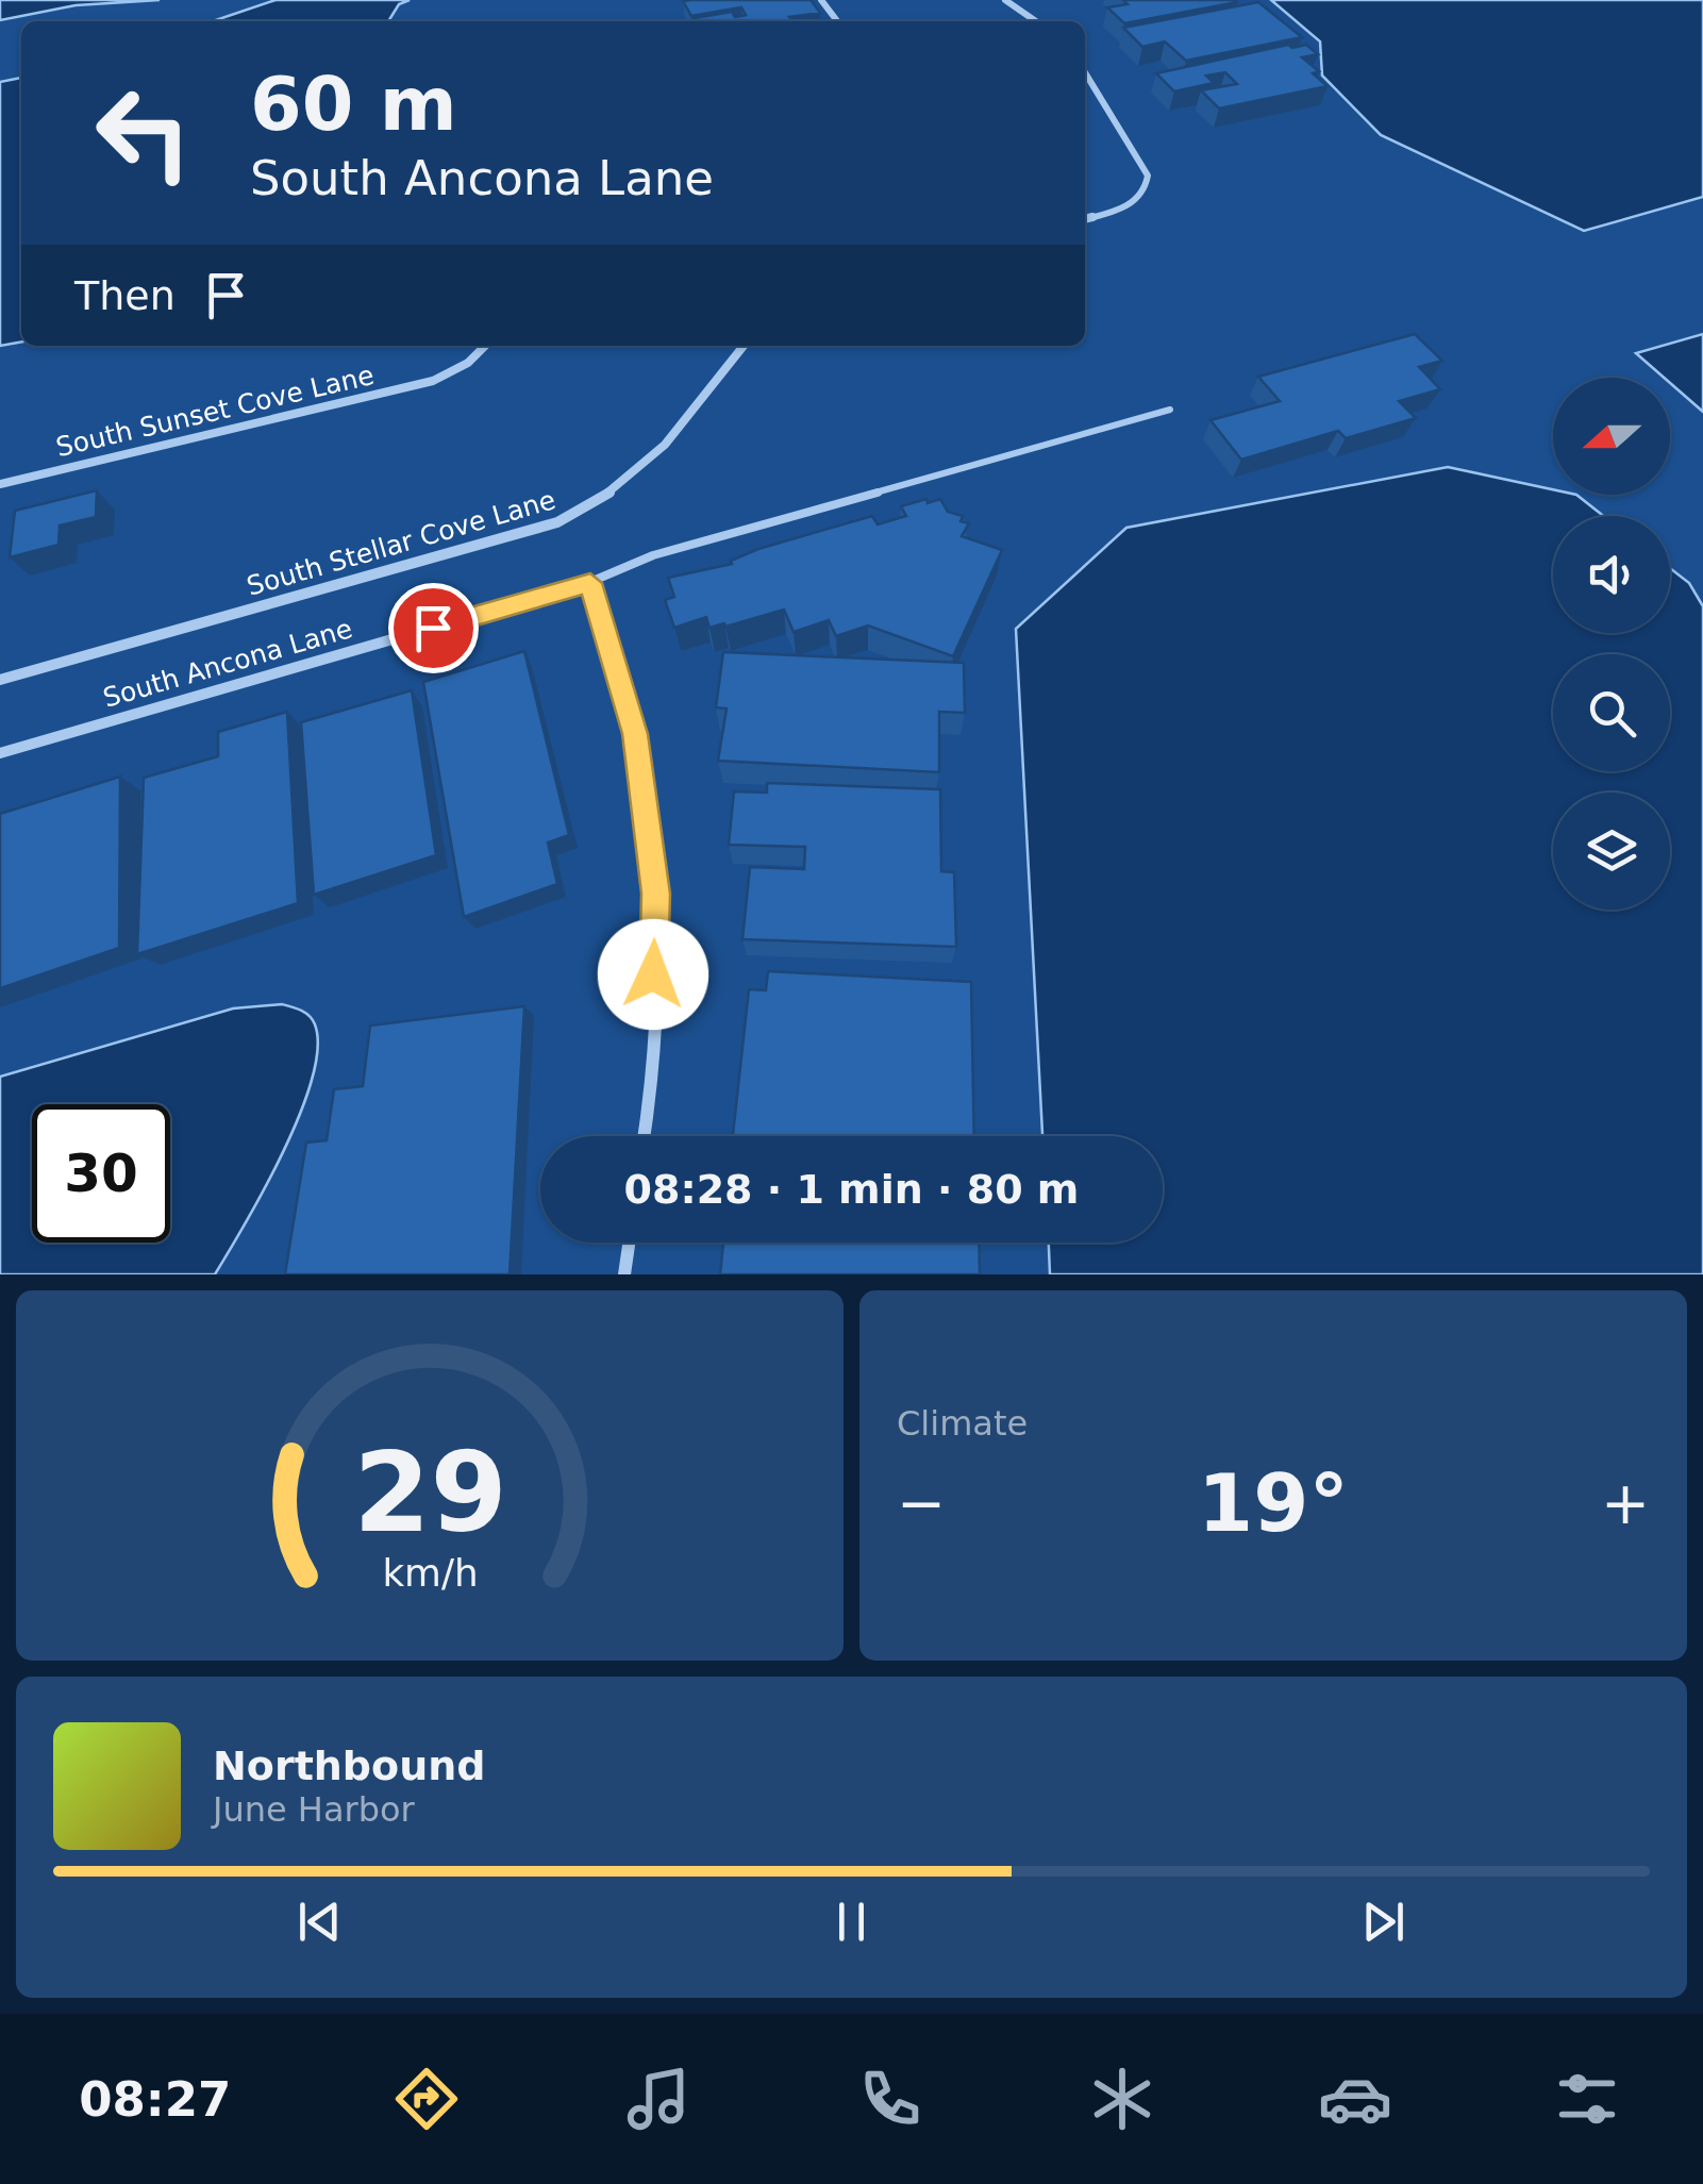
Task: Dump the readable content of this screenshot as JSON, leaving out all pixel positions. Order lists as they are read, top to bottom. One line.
{"streets":{"street":["South Sunset Cove Lane","South Stellar Cove Lane","South Ancona Lane"]},"north":"left","page":{"turn":["60 m","South Ancona Lane"],"then":"Then","limit":"30","trip":"08:28 · 1 min · 80 m","tile":"Climate","heat":["−","19°","+"],"song":["Northbound","June Harbor"],"tabs":"08:27","gauge":["29","km/h"]}}
